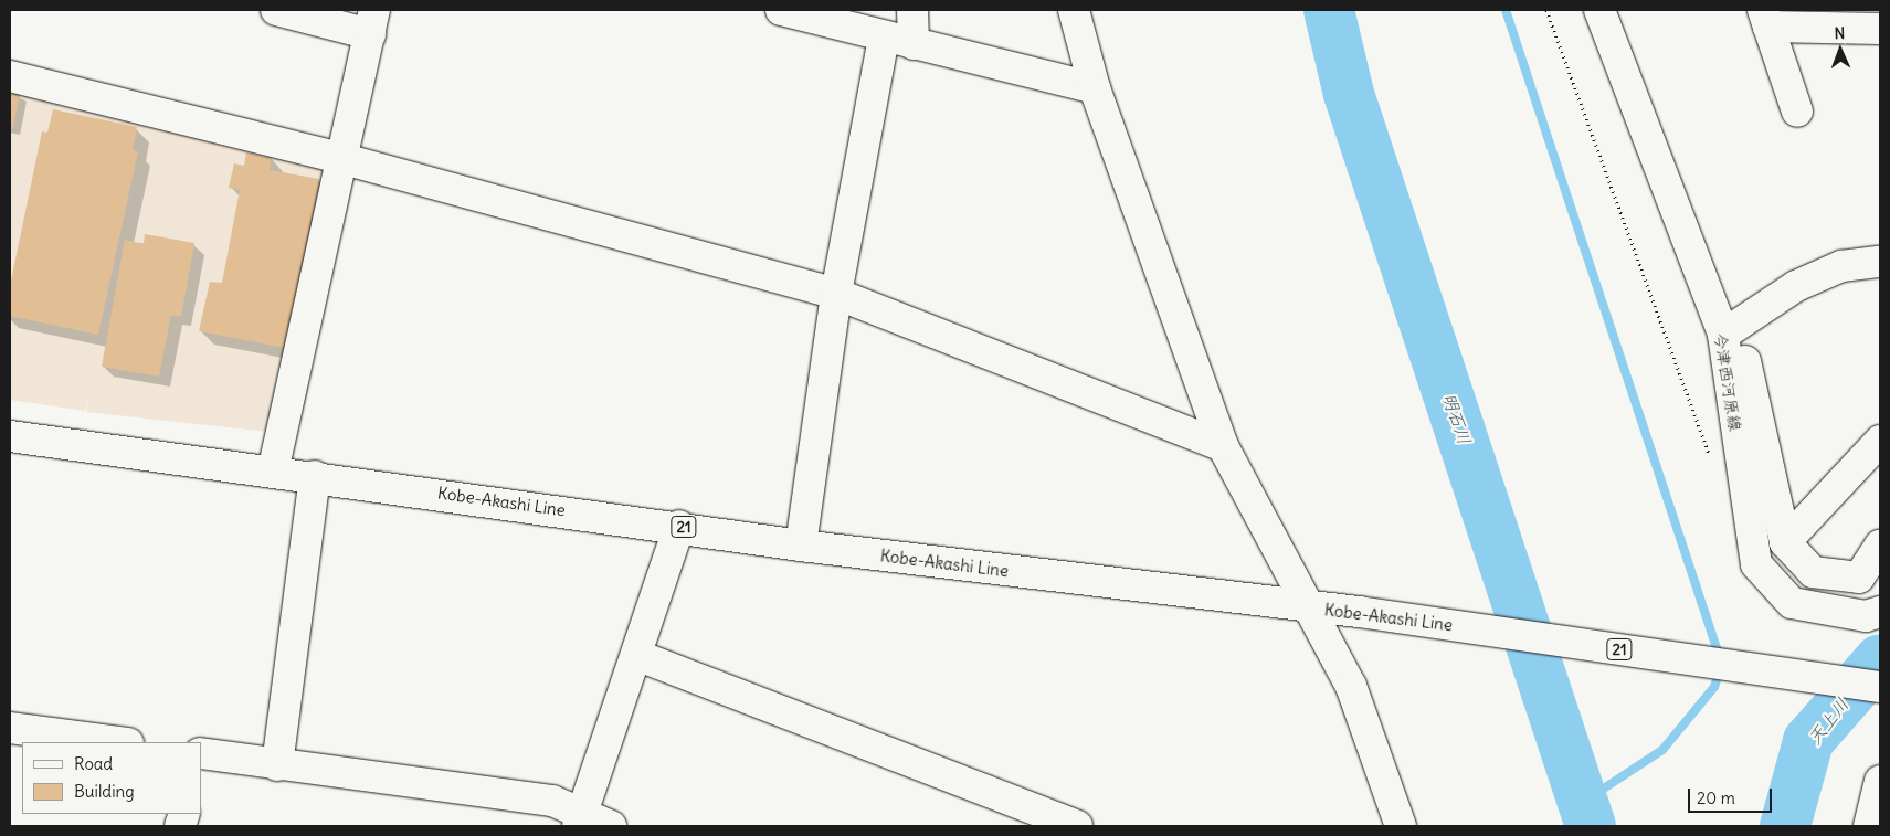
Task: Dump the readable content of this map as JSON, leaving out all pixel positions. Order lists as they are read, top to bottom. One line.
{"streets":{"street":["今津西河原線","Kobe-Akashi Line","21"]},"water":["明石川","天上川"],"legend":["Road","Building"],"scale_bar":"20 m","north":"top"}
